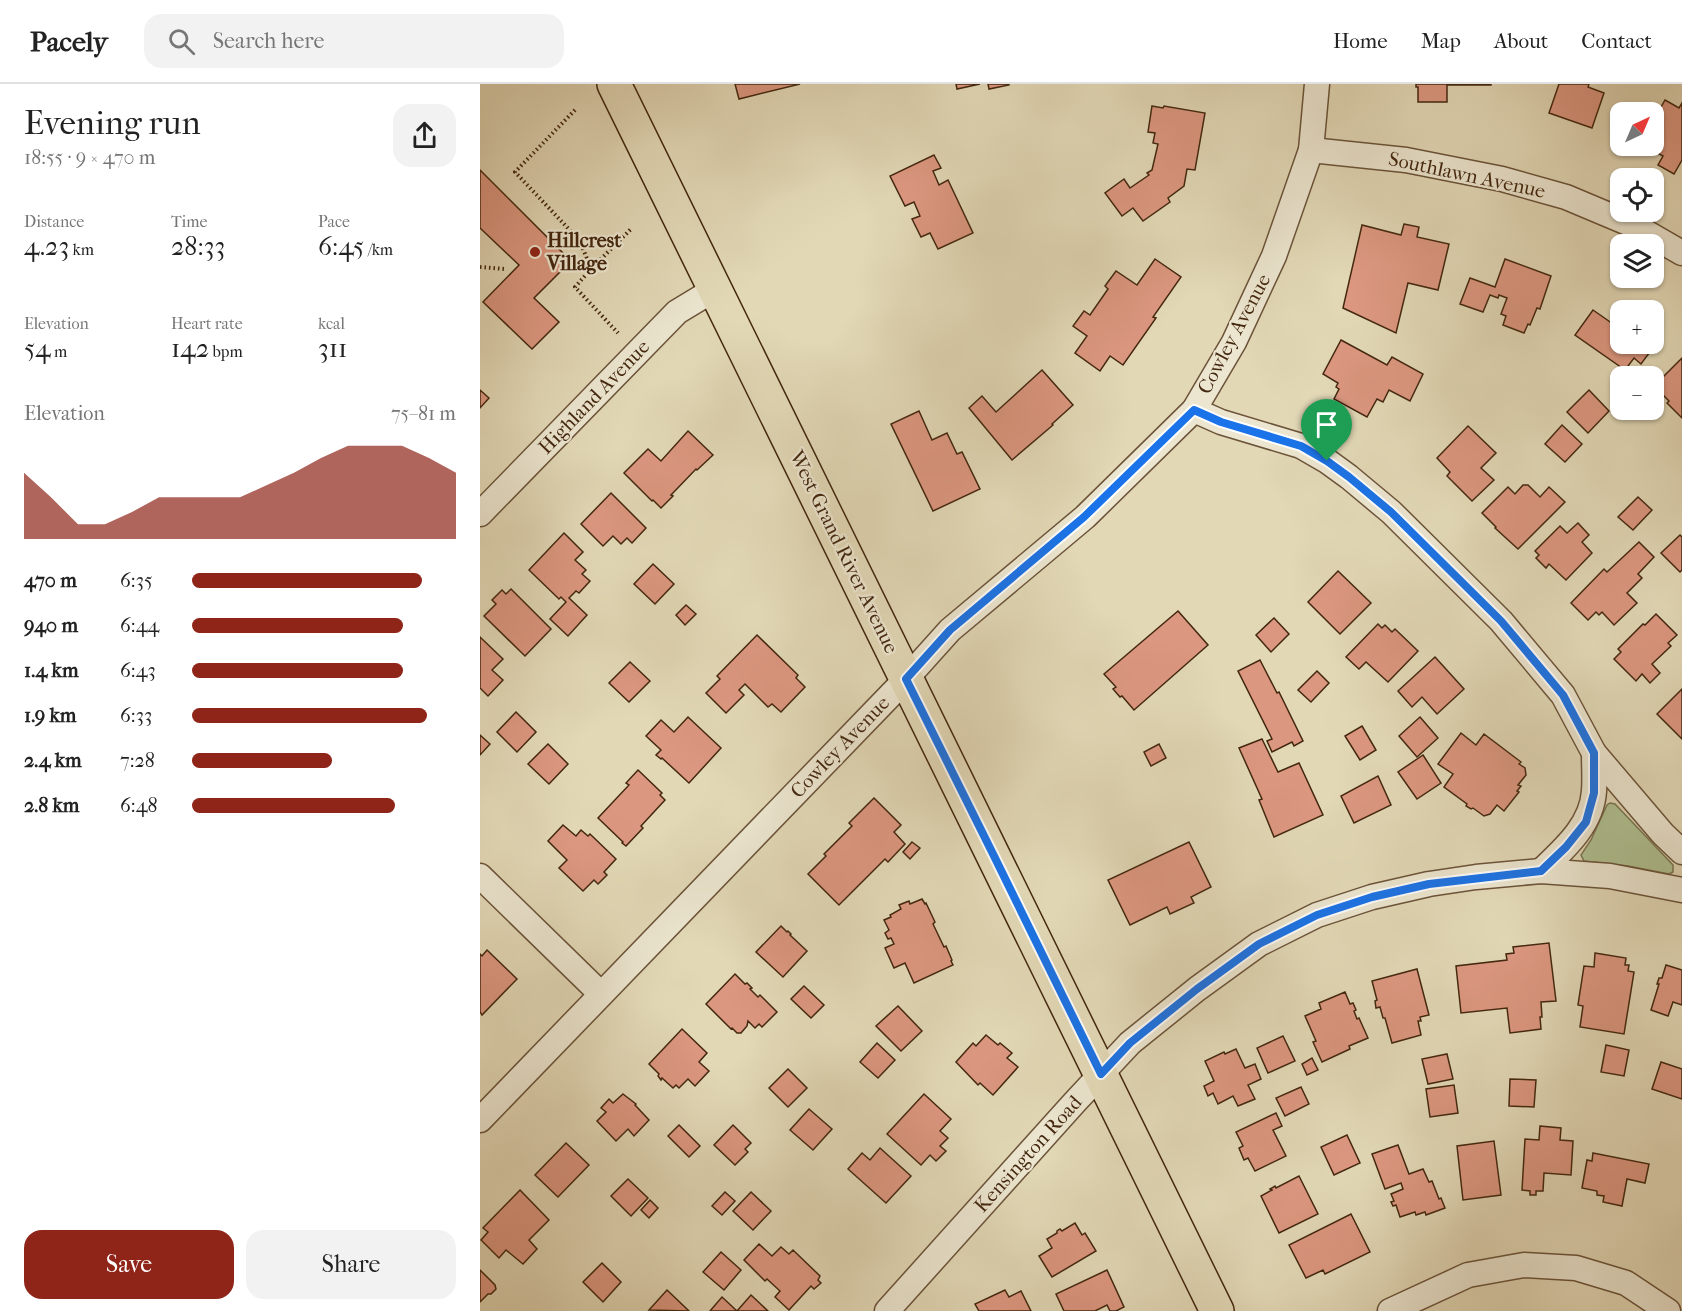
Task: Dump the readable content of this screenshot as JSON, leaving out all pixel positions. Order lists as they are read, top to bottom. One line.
{"streets":{"main road":["West Grand River Avenue"],"street":["Southlawn Avenue","Cowley Avenue","Highland Avenue","Kensington Road"]},"crossings":[["Southlawn Avenue","Cowley Avenue"],["Cowley Avenue","West Grand River Avenue"],["Highland Avenue","West Grand River Avenue"],["West Grand River Avenue","Kensington Road"]],"places":["Hillcrest Village"],"north":"top right","page":{"header":"Pacely","search":"Search here","nav":["Home","Map","About","Contact"],"heading":["Evening run","18:55 · 9 × 470 m"],"map_buttons":["+","−"],"stats":[["Distance","4.23 km"],["Time","28:33"],["Pace","6:45 /km"],["Elevation","54 m"],["Heart rate","142 bpm"],["kcal","311"]],"chart":["Elevation","75–81 m"],"list":[{"name":"470 m","note":"6:35"},{"name":"940 m","note":"6:44"},{"name":"1.4 km","note":"6:43"},{"name":"1.9 km","note":"6:33"},{"name":"2.4 km","note":"7:28"},{"name":"2.8 km","note":"6:48"}],"buttons":["Save","Share"]}}
